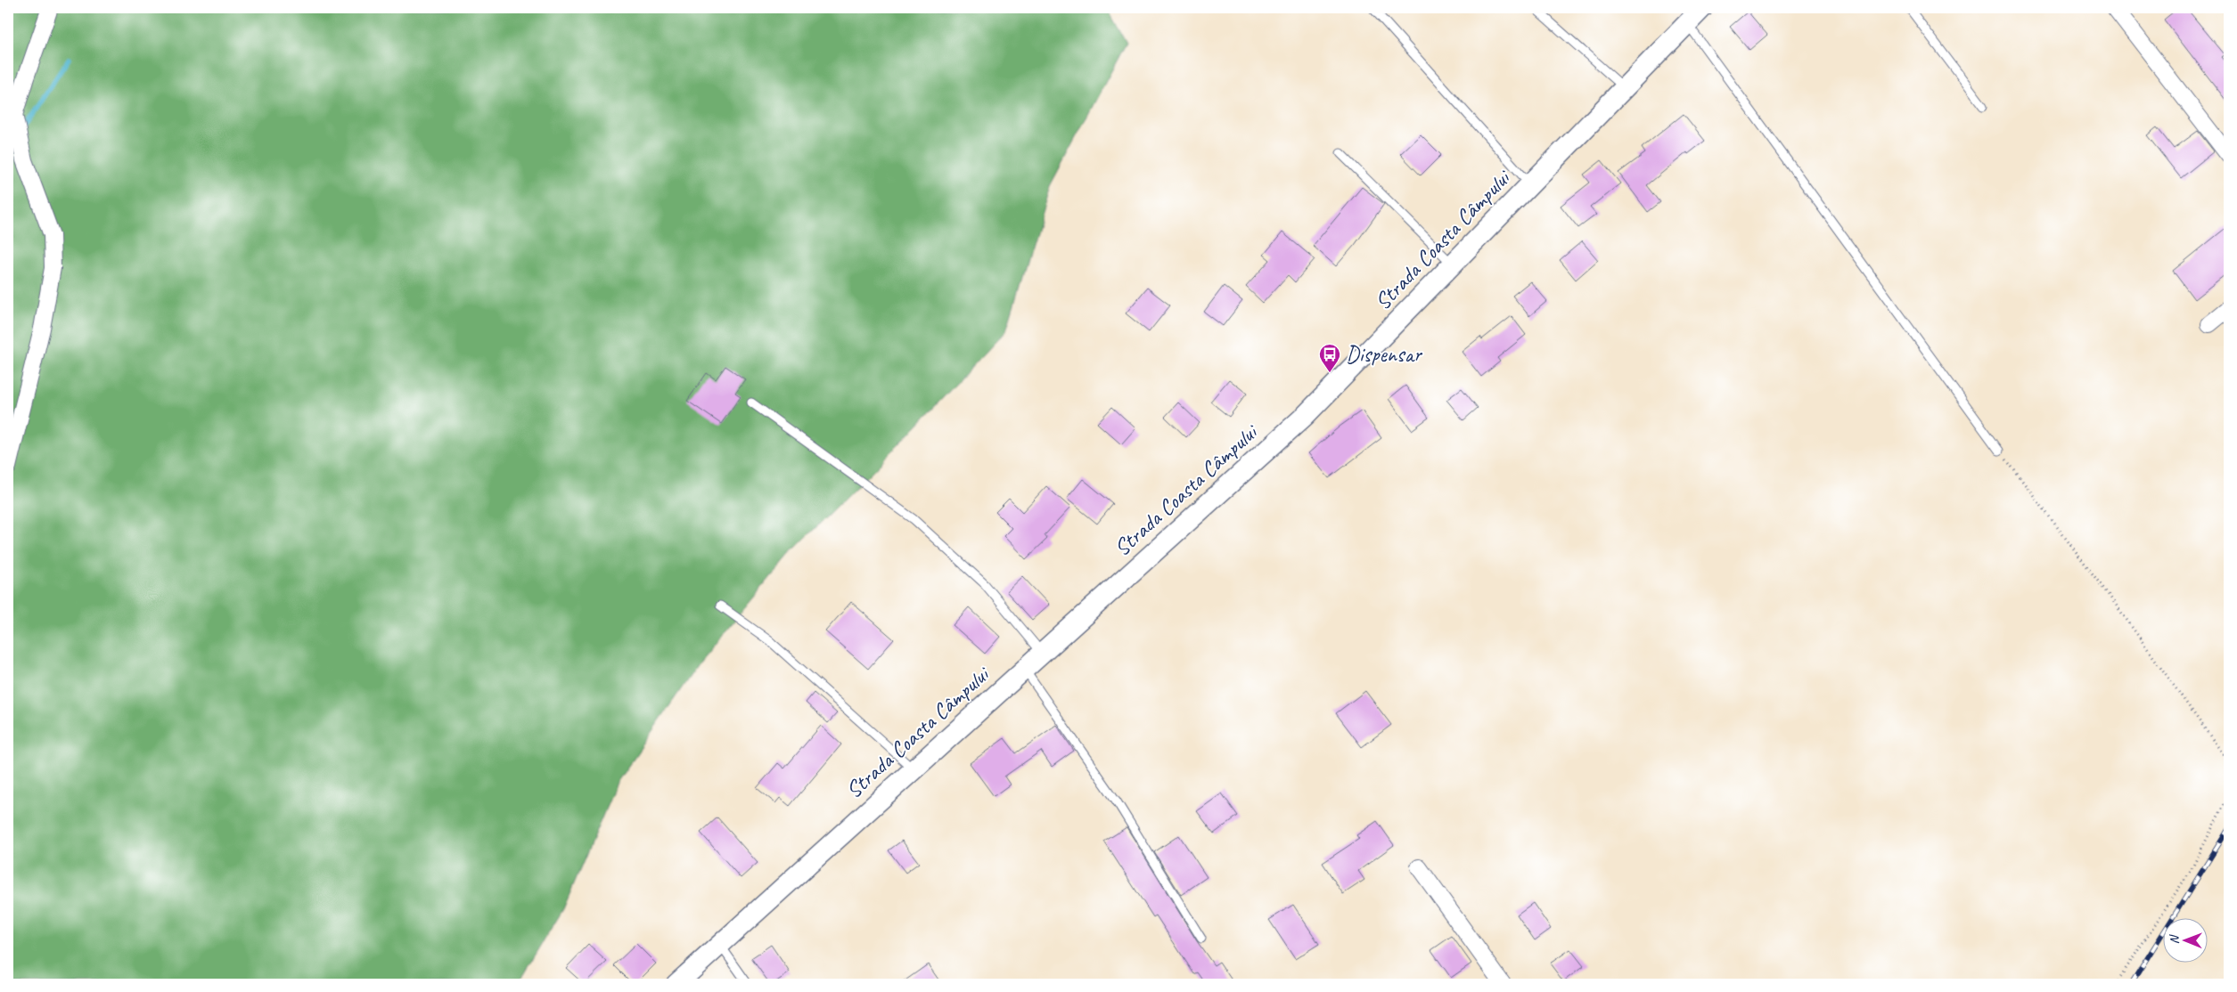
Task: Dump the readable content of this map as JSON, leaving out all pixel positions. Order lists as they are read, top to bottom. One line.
{"streets":{"street":["Strada Coasta Câmpului"]},"places":{"bus stop":["Dispensar"]},"north":"left"}
